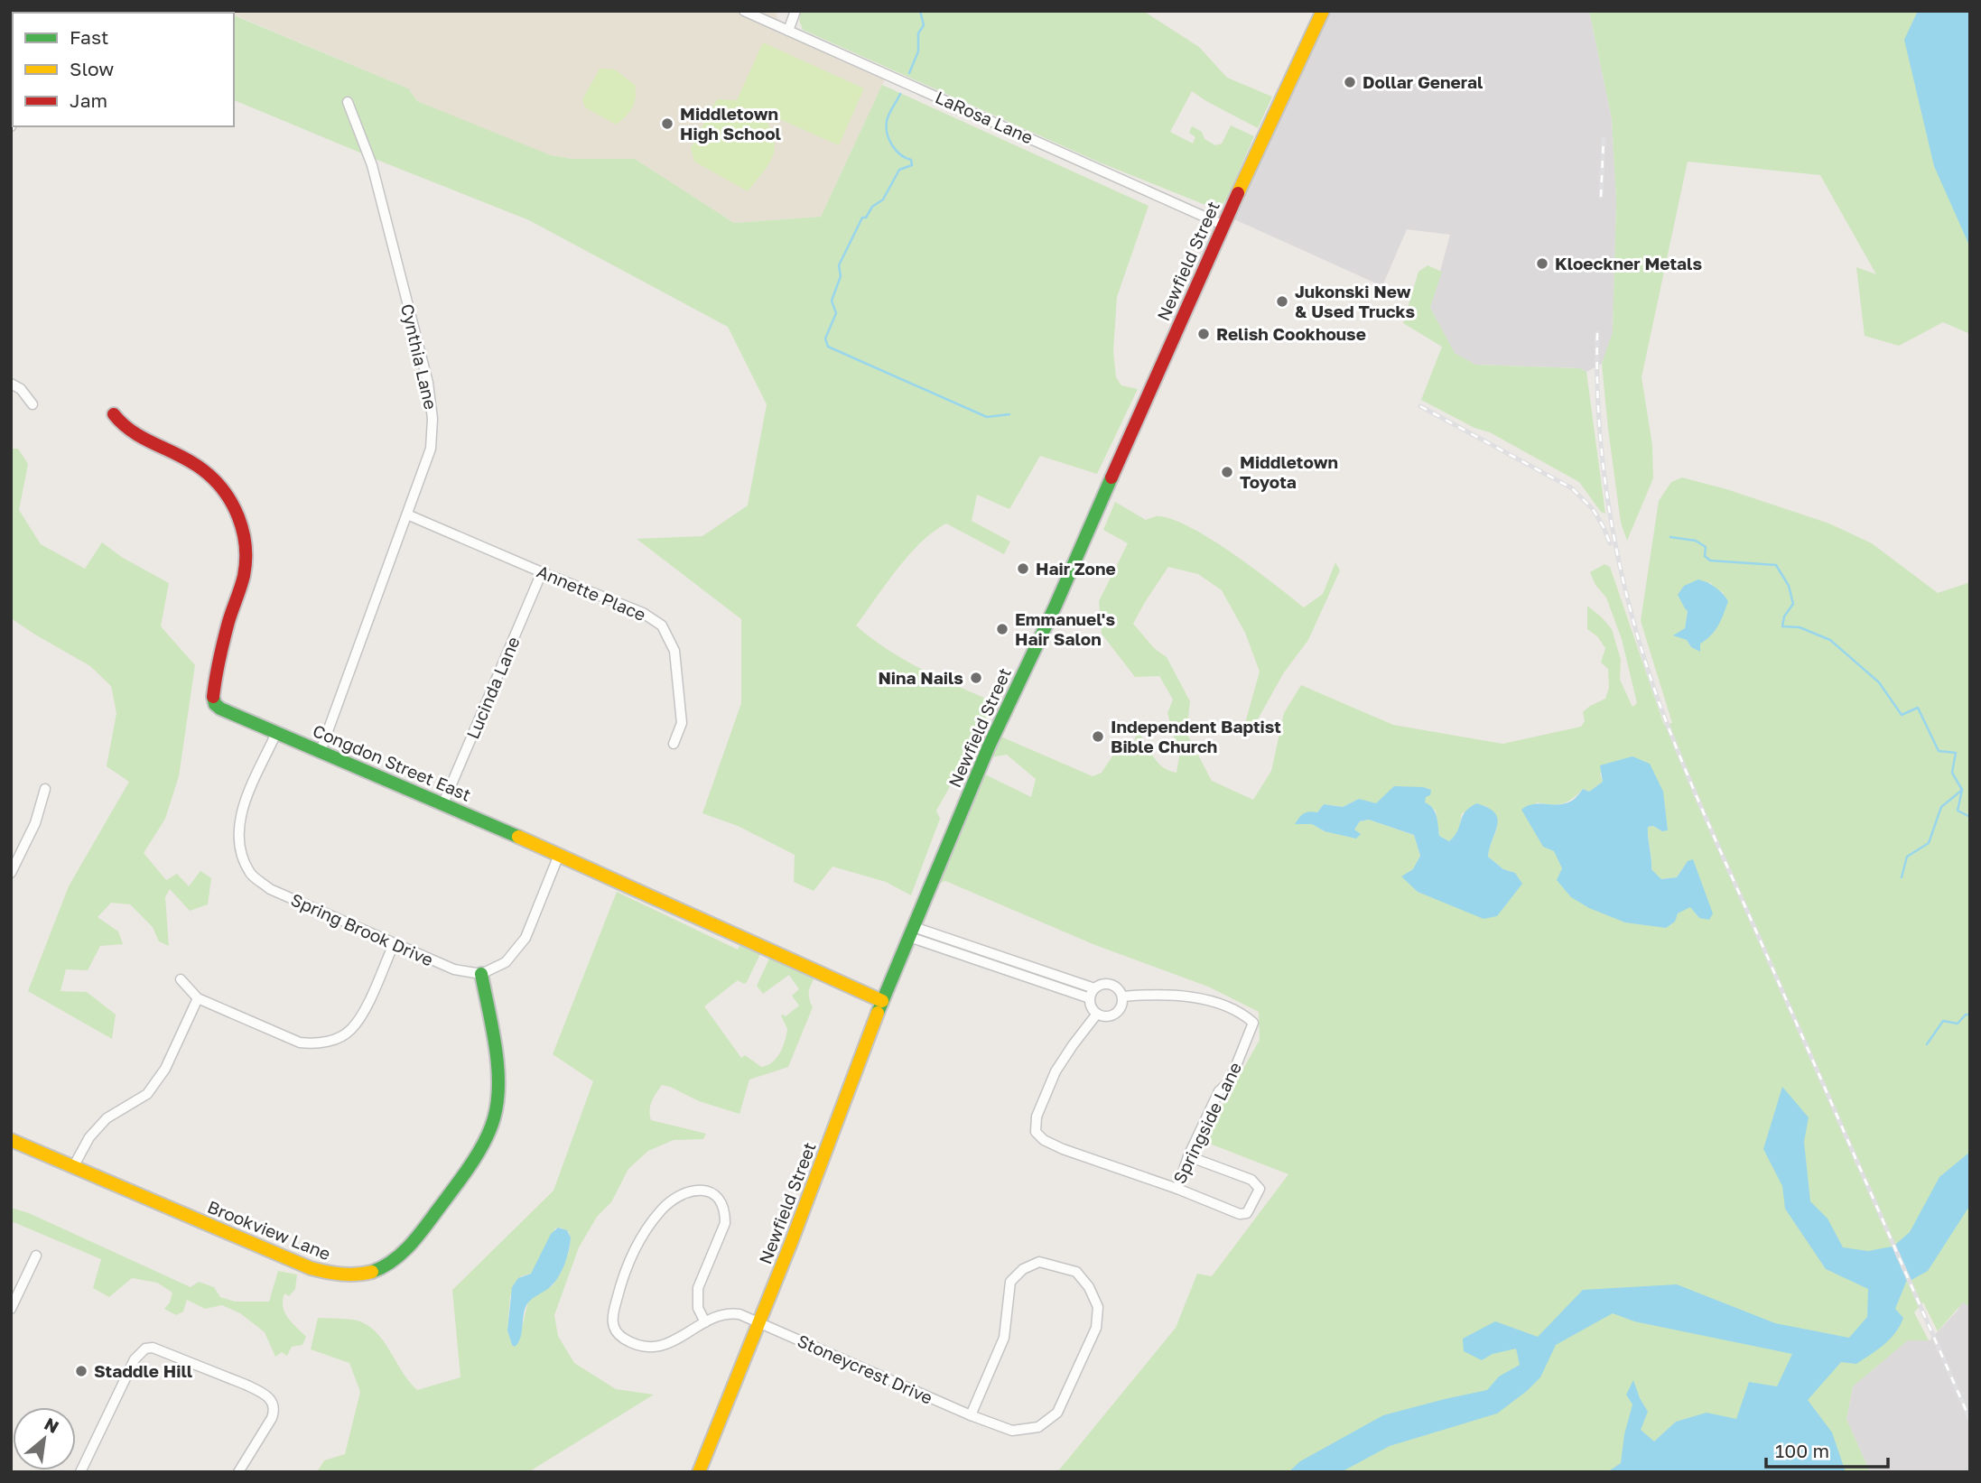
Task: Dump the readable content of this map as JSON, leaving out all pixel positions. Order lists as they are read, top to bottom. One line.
{"streets":{"street":["LaRosa Lane","Newfield Street","Cynthia Lane","Annette Place","Lucinda Lane","Congdon Street East","Spring Brook Drive","Springside Lane","Brookview Lane","Stoneycrest Drive"]},"crossings":[["LaRosa Lane","Newfield Street"],["Newfield Street","Congdon Street East"],["Newfield Street","Springside Lane"],["Newfield Street","Stoneycrest Drive"],["Cynthia Lane","Annette Place"],["Cynthia Lane","Congdon Street East"],["Annette Place","Lucinda Lane"],["Lucinda Lane","Congdon Street East"],["Congdon Street East","Spring Brook Drive"],["Spring Brook Drive","Brookview Lane"]],"places":["Dollar General","Middletown High School","Kloeckner Metals","Jukonski New & Used Trucks","Relish Cookhouse","Middletown Toyota","Hair Zone","Emmanuel's Hair Salon","Nina Nails","Independent Baptist Bible Church","Staddle Hill"],"legend":["Fast","Slow","Jam"],"scale_bar":"100 m","north":"top right"}
